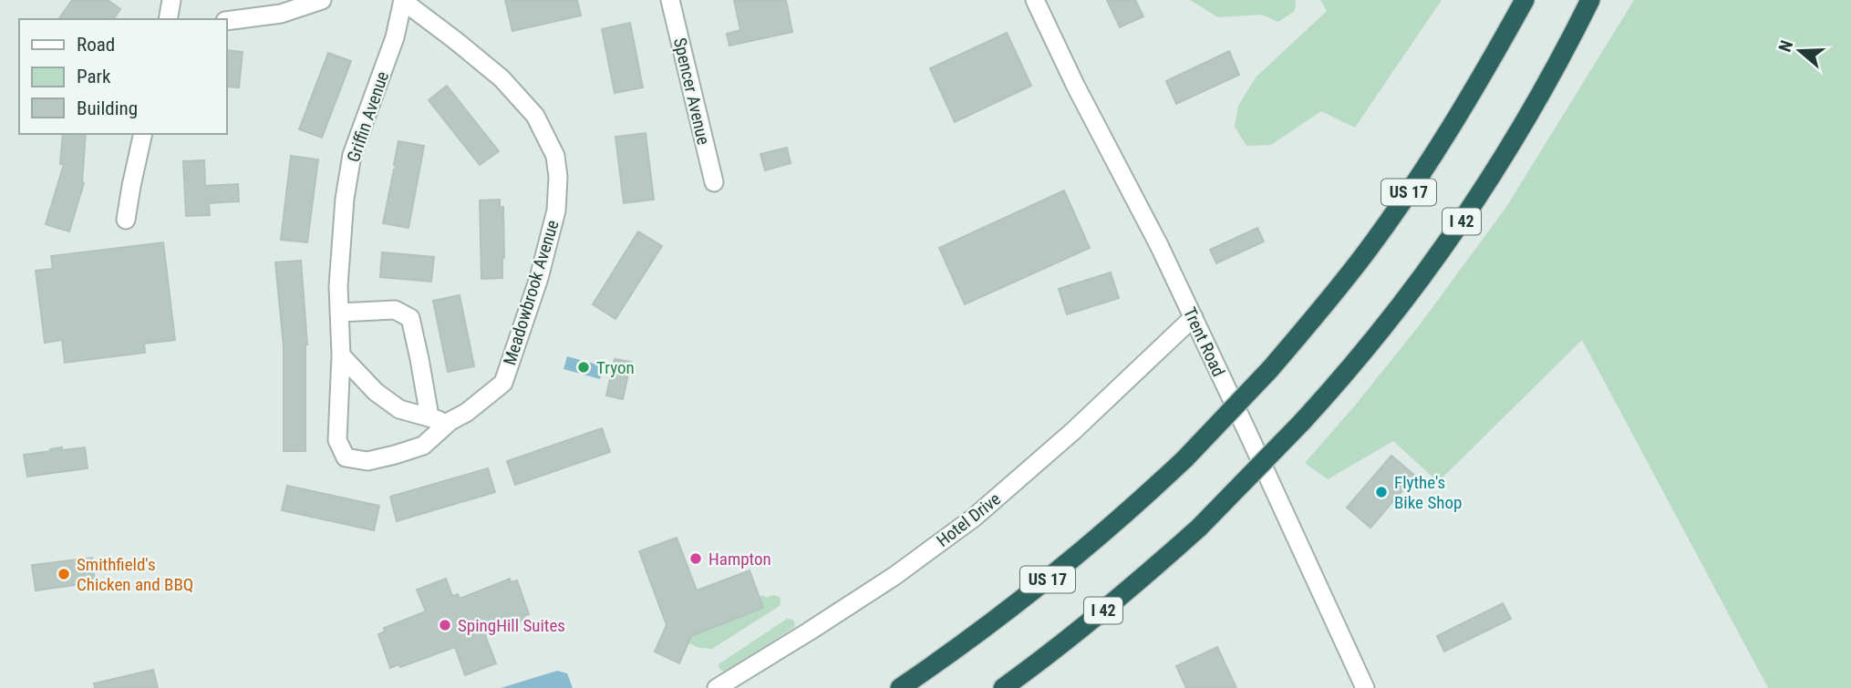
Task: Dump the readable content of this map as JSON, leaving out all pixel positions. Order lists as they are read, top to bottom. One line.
{"streets":{"highway":["US 17","I 42"],"street":["Spencer Avenue","Griffin Avenue","Meadowbrook Avenue","Trent Road","Hotel Drive"]},"crossings":[["Griffin Avenue","Meadowbrook Avenue"],["Trent Road","Hotel Drive"]],"places":["Tryon","Flythe's Bike Shop","Hampton","Smithfield's Chicken and BBQ","SpingHill Suites"],"legend":["Road","Park","Building"],"north":"left"}
